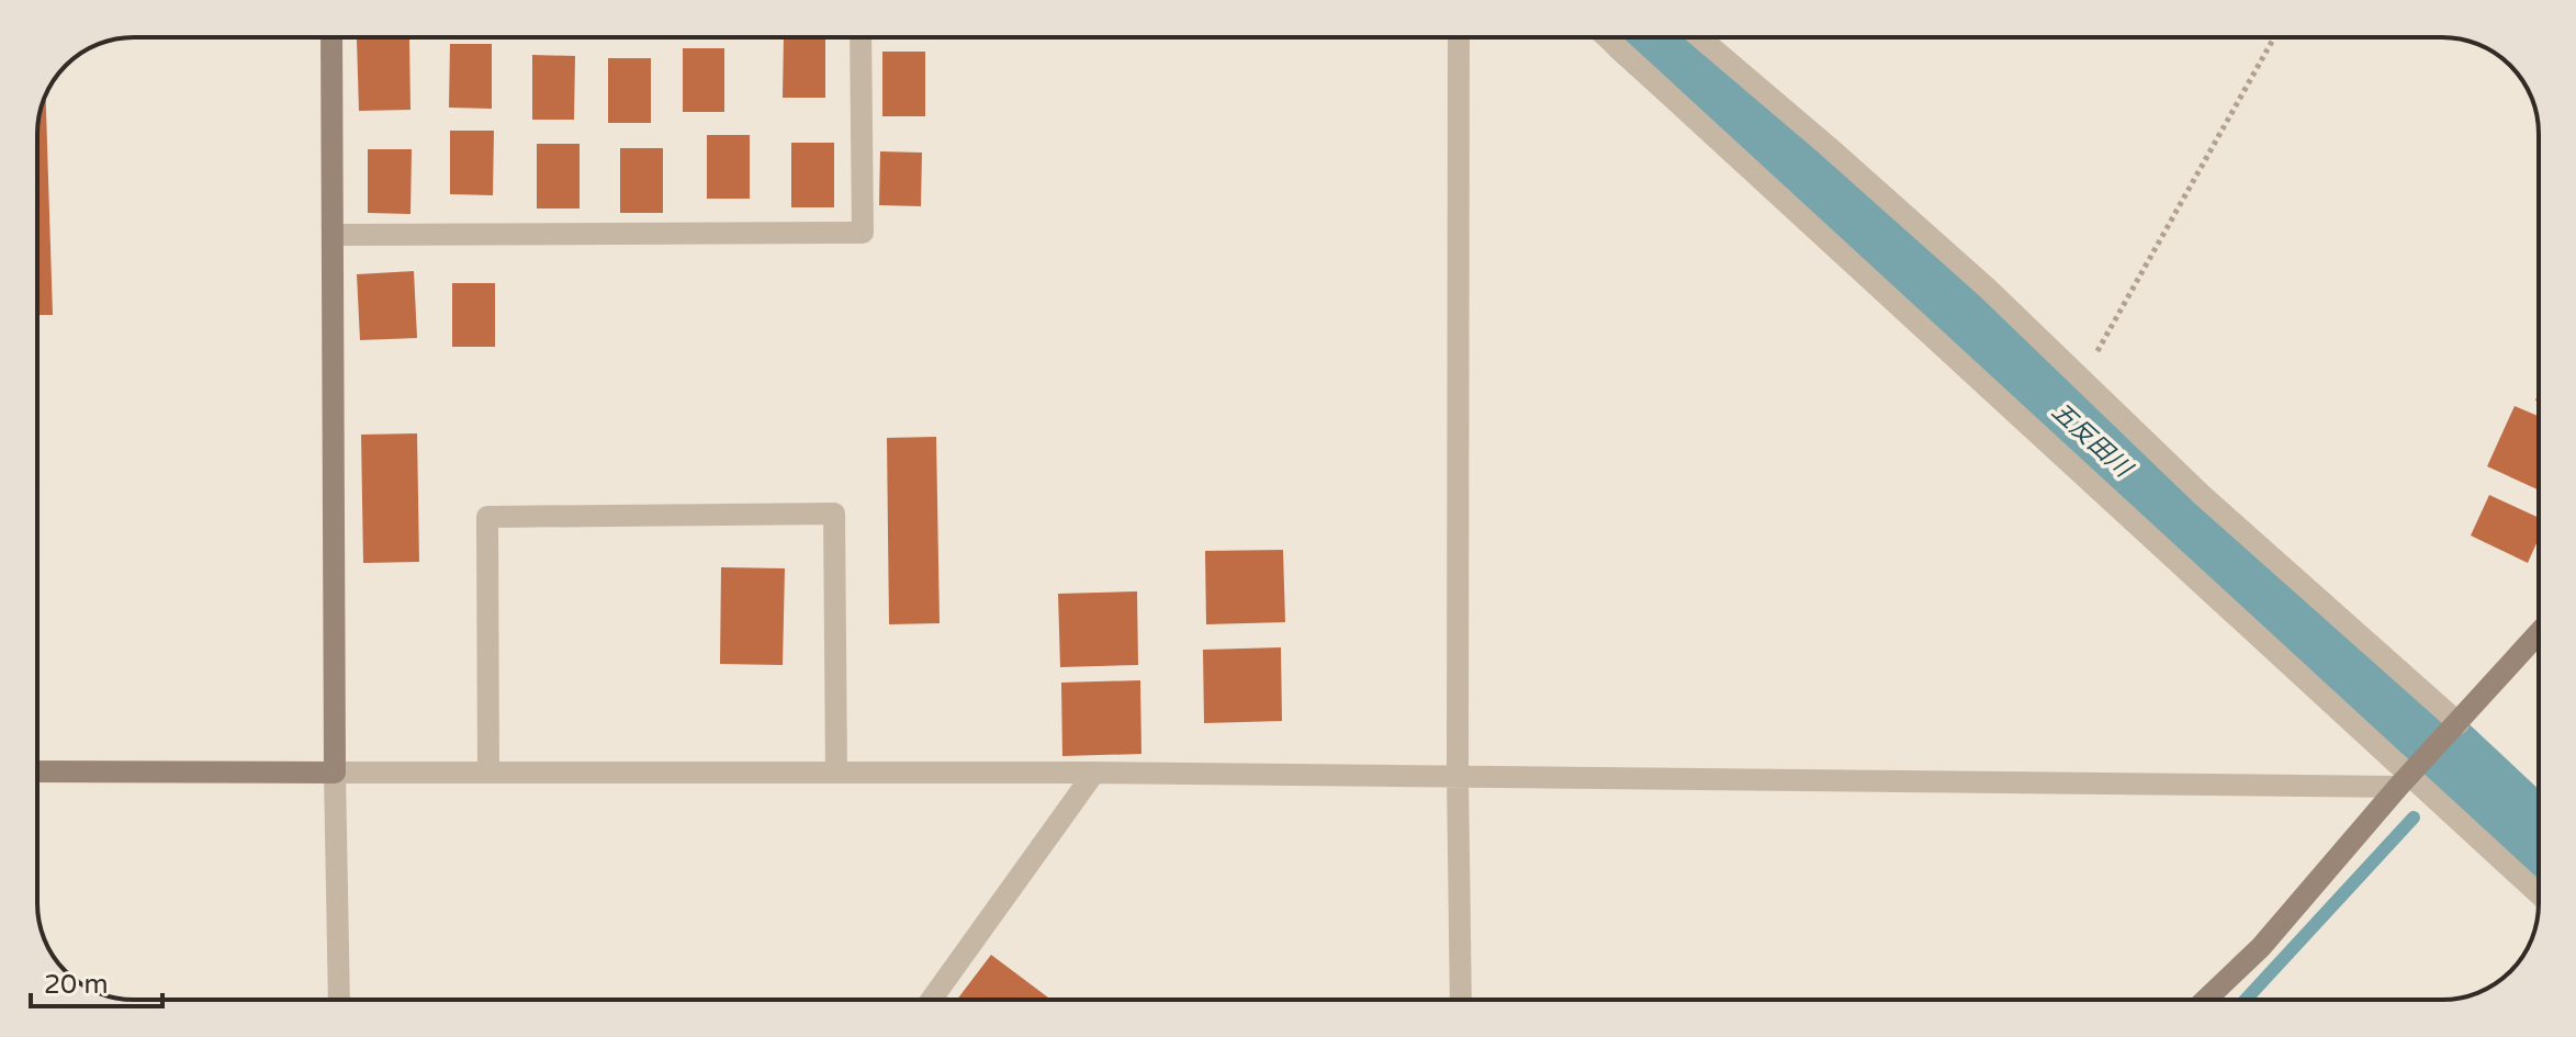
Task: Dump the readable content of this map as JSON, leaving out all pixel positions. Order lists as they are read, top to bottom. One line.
{"water":["五反田川"],"scale_bar":"20 m"}
